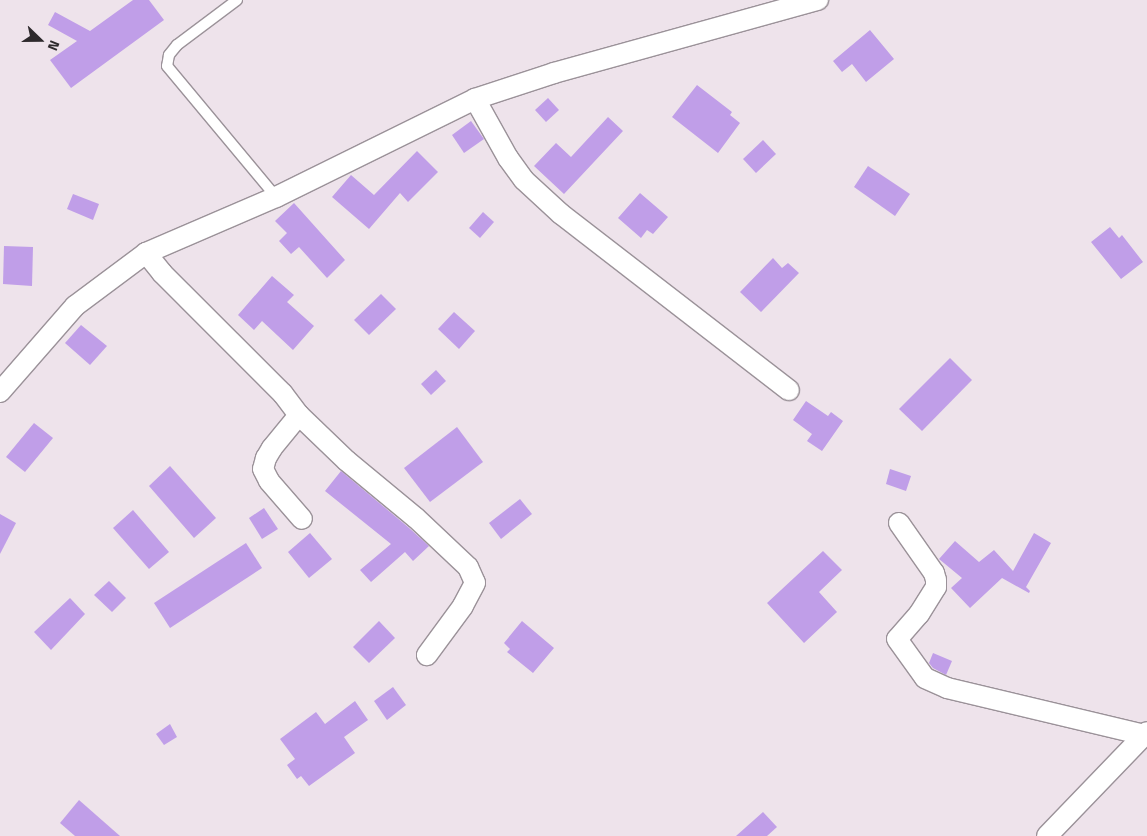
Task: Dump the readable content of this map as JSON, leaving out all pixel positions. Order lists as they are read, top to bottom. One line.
{"north":"right"}
